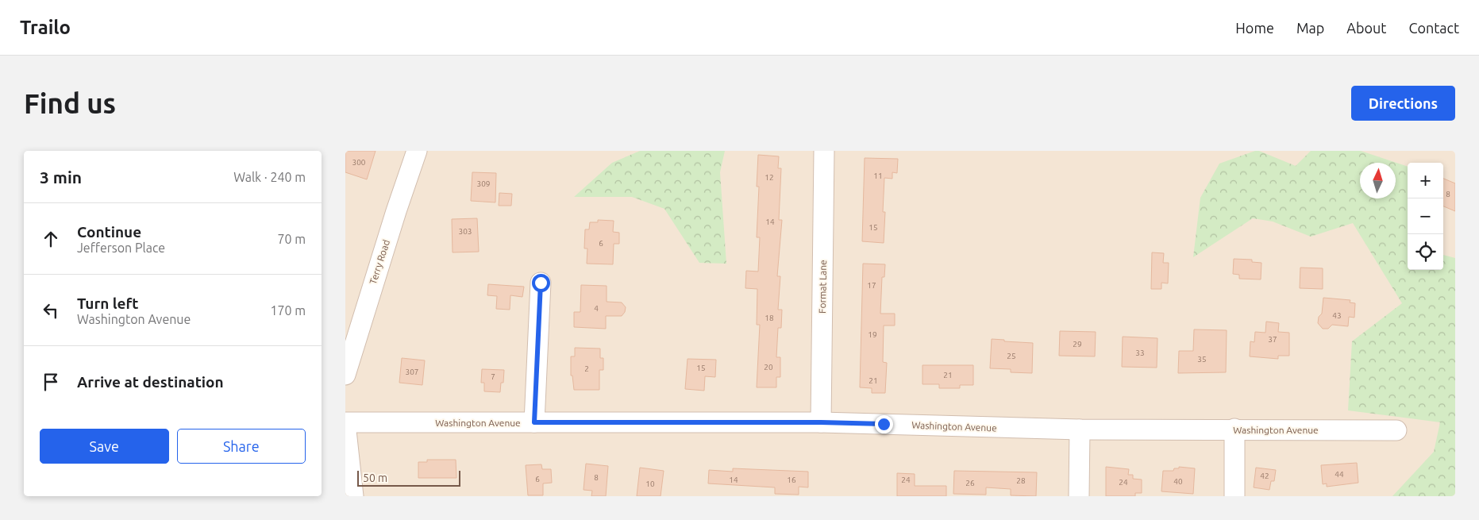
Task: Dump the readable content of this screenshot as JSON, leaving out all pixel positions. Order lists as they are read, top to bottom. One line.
{"streets":{"street":["Terry Road","Format Lane","Washington Avenue"]},"crossings":[["Format Lane","Washington Avenue"]],"house_numbers":["300","11","12","309","8","14","15","303","6","17","4","43","18","19","37","29","33","25","35","20","15","2","307","21","7","21","44","42","8","6","14","16","24","28","40","24","26","10"],"scale_bar":"50 m","north":"top","page":{"header":"Trailo","nav":["Home","Map","About","Contact"],"buttons":["Directions",["Save","Share"]],"title":"Find us","heading":["3 min","Walk · 240 m"],"map_buttons":["+","−"],"list":[["Continue","Jefferson Place","70 m"],["Turn left","Washington Avenue","170 m"],"Arrive at destination"],"scale":"50 m"}}
